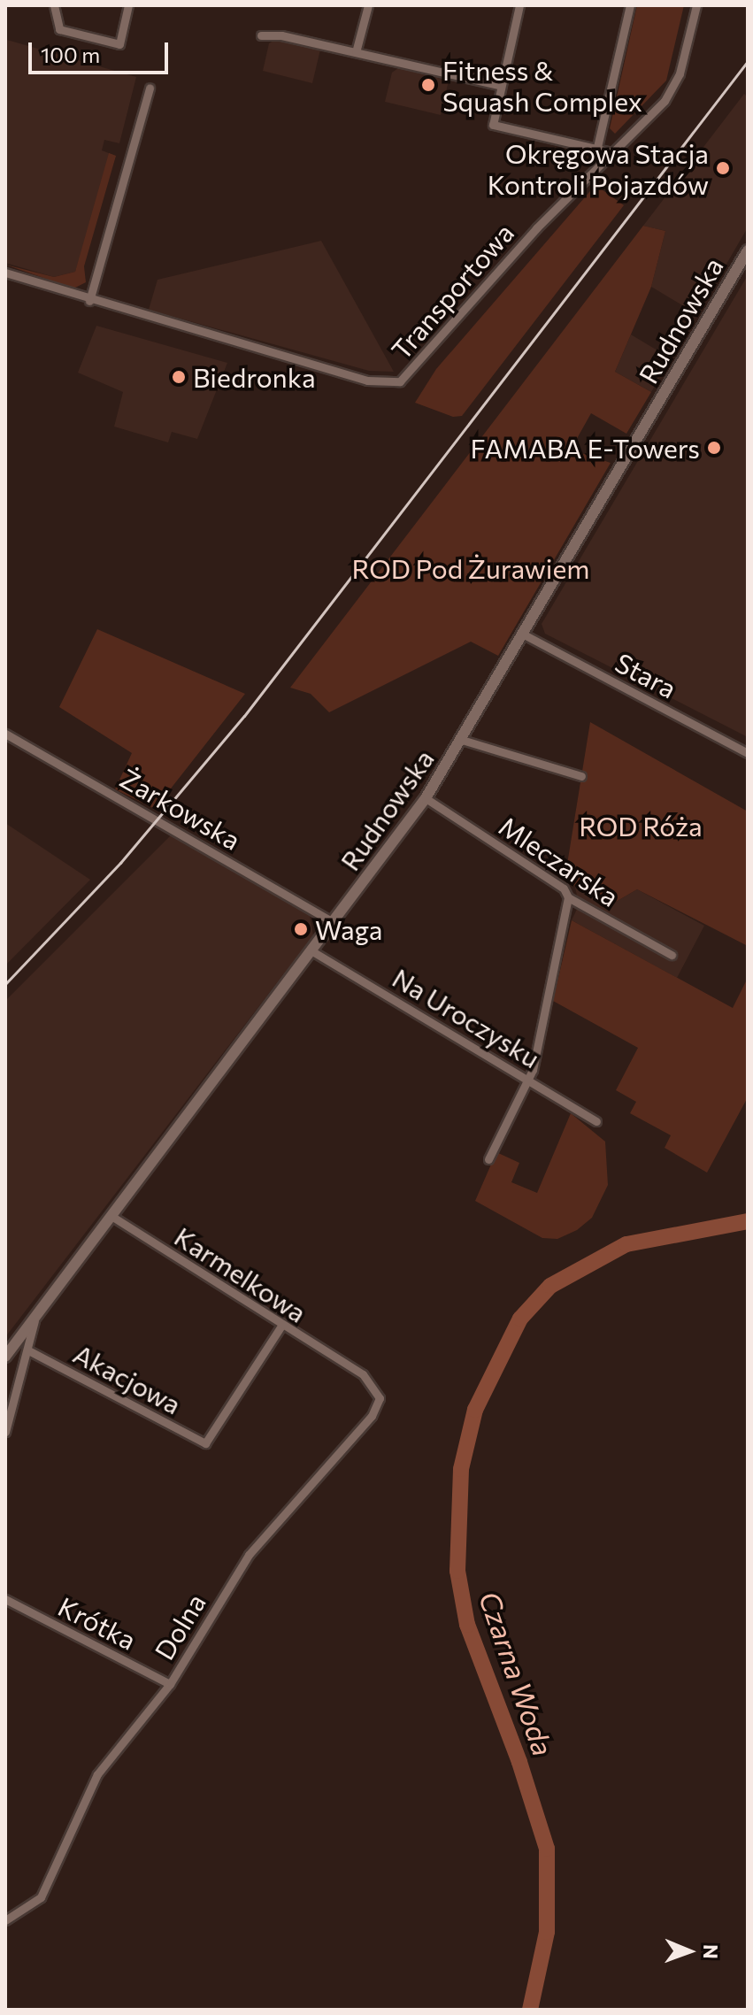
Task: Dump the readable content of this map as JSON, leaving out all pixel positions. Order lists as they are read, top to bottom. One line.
{"streets":{"main road":["Rudnowska"],"street":["Transportowa","Stara","Żarkowska","Mleczarska","Na Uroczysku","Karmelkowa","Akacjowa","Krótka","Dolna"]},"crossings":[["Rudnowska","Stara"],["Rudnowska","Żarkowska"],["Rudnowska","Mleczarska"],["Rudnowska","Na Uroczysku"],["Rudnowska","Karmelkowa"],["Karmelkowa","Akacjowa"],["Karmelkowa","Dolna"],["Krótka","Dolna"]],"water":["Czarna Woda"],"parks":["ROD Pod Żurawiem","ROD Róża"],"places":["Fitness & Squash Complex","Okręgowa Stacja Kontroli Pojazdów","Biedronka","FAMABA E-Towers","Waga"],"scale_bar":"100 m","north":"right"}
